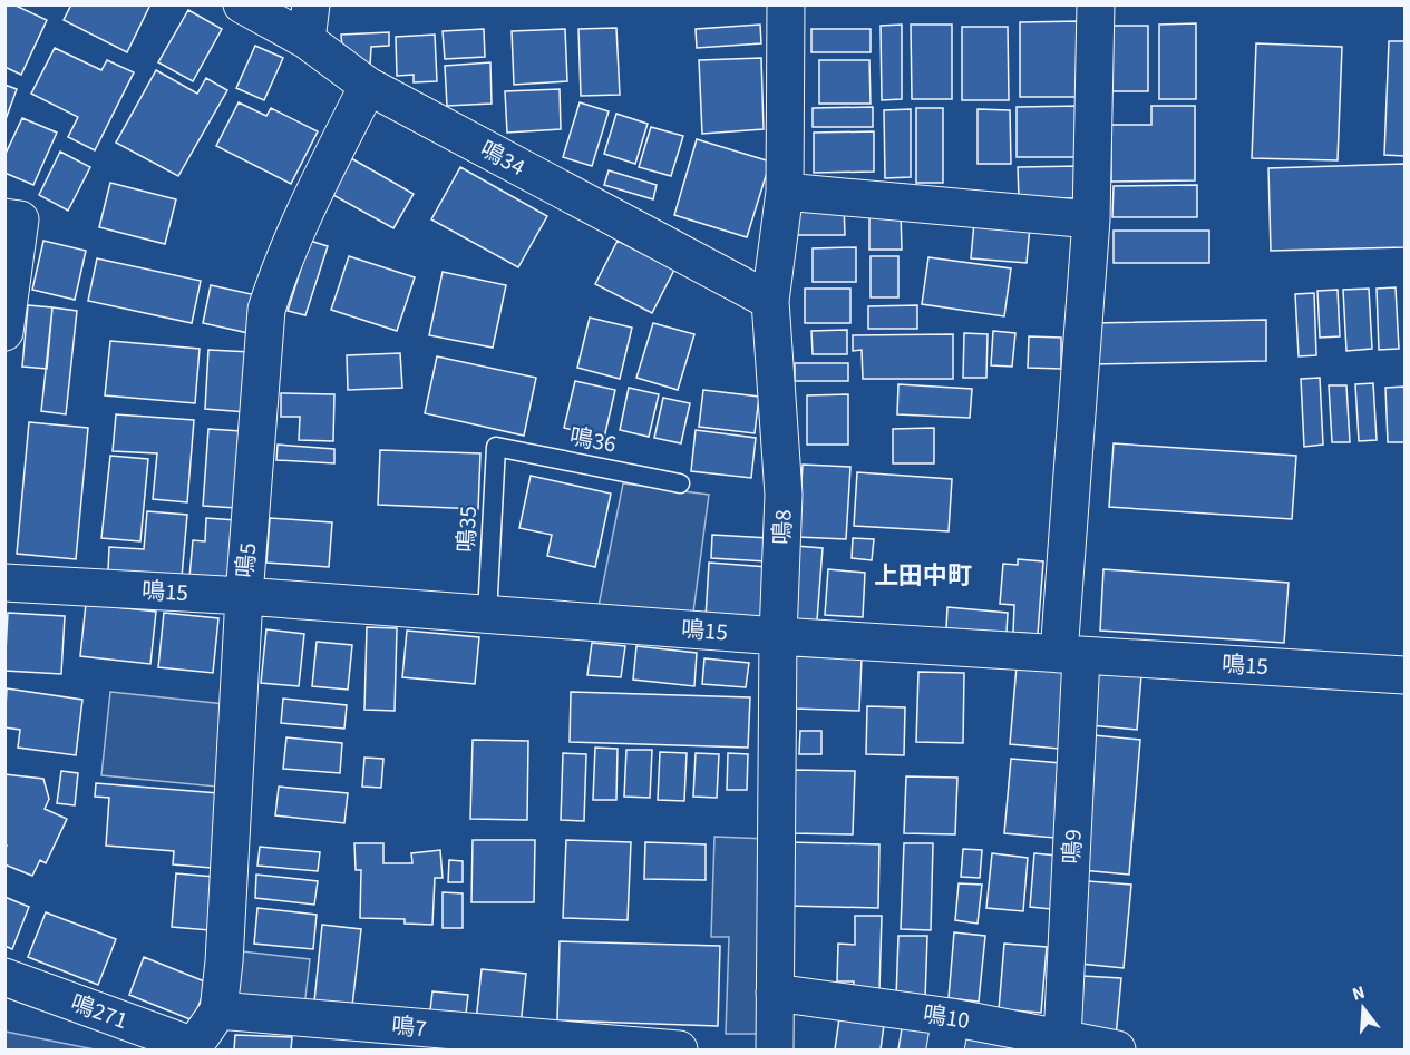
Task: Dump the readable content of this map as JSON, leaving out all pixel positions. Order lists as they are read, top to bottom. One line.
{"streets":{"street":["鳴34","鳴8","鳴5","鳴15","鳴9","鳴271","鳴10","鳴7"],"lane":["鳴36","鳴35"]},"crossings":[["鳴34","鳴8"],["鳴34","鳴5"],["鳴36","鳴35"],["鳴8","鳴15"],["鳴8","鳴10"],["鳴35","鳴15"],["鳴5","鳴15"],["鳴5","鳴271"],["鳴5","鳴7"],["鳴15","鳴9"],["鳴9","鳴10"]],"districts":["上田中町"],"north":"top"}
